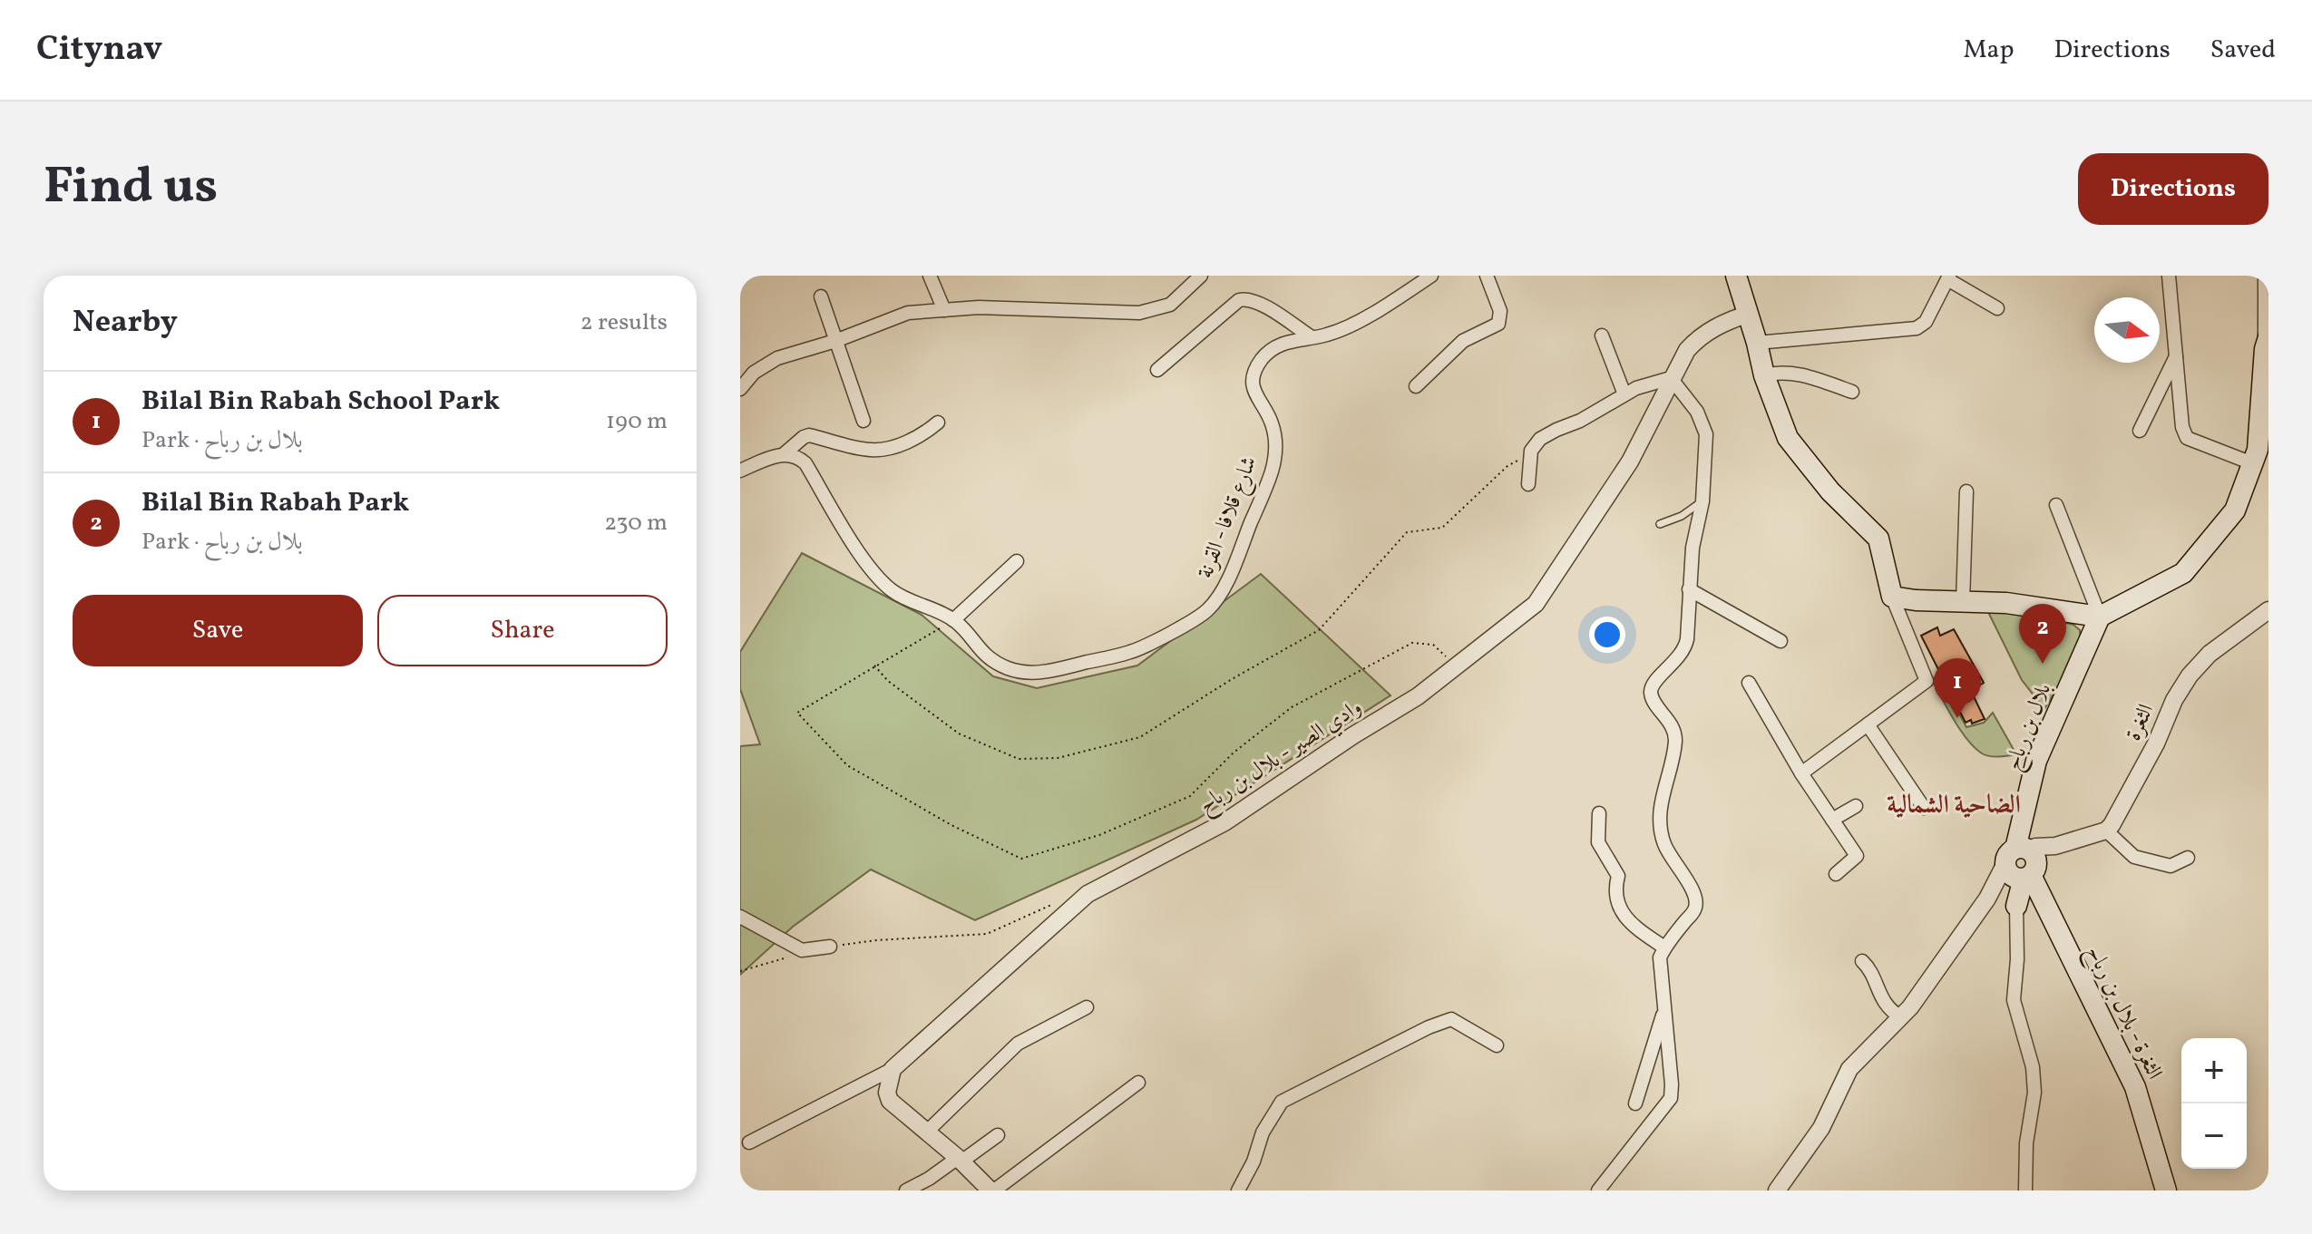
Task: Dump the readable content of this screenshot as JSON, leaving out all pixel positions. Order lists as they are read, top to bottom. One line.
{"streets":{"main road":["بلال بن رباح","الثغرة - بلال بن رباح"],"street":["شارع قلافا - القرنة","الثغرة","وادي الصير - بلال بن رباح"]},"crossings":[["بلال بن رباح","الثغرة - بلال بن رباح"]],"districts":["الضاحية الشمالية"],"north":"right","page":{"header":"Citynav","nav":["Map","Directions","Saved"],"title":"Find us","buttons":["Directions",["Save","Share"]],"heading":["Nearby","2 results"],"list":[{"mark":"1","name":"Bilal Bin Rabah School Park","note":"Park · بلال بن رباح","value":"190 m"},{"mark":"2","name":"Bilal Bin Rabah Park","note":"Park · بلال بن رباح","value":"230 m"}],"pins":["2","1"],"map_buttons":["+","−"]}}
